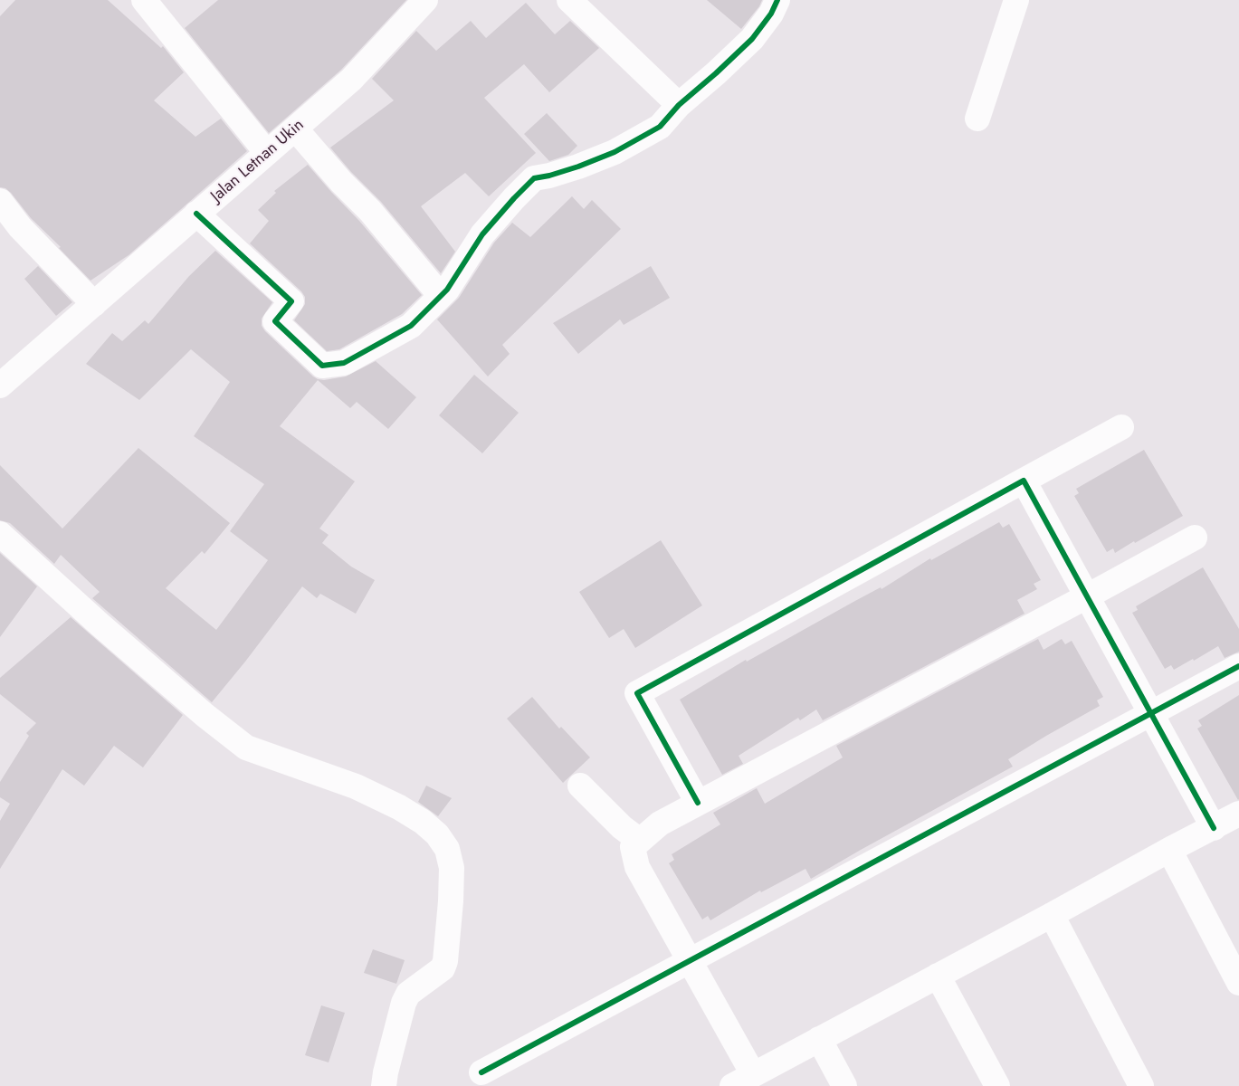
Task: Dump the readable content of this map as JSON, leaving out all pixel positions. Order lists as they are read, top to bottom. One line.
{"streets":{"street":["Jalan Letnan Ukin"]}}
